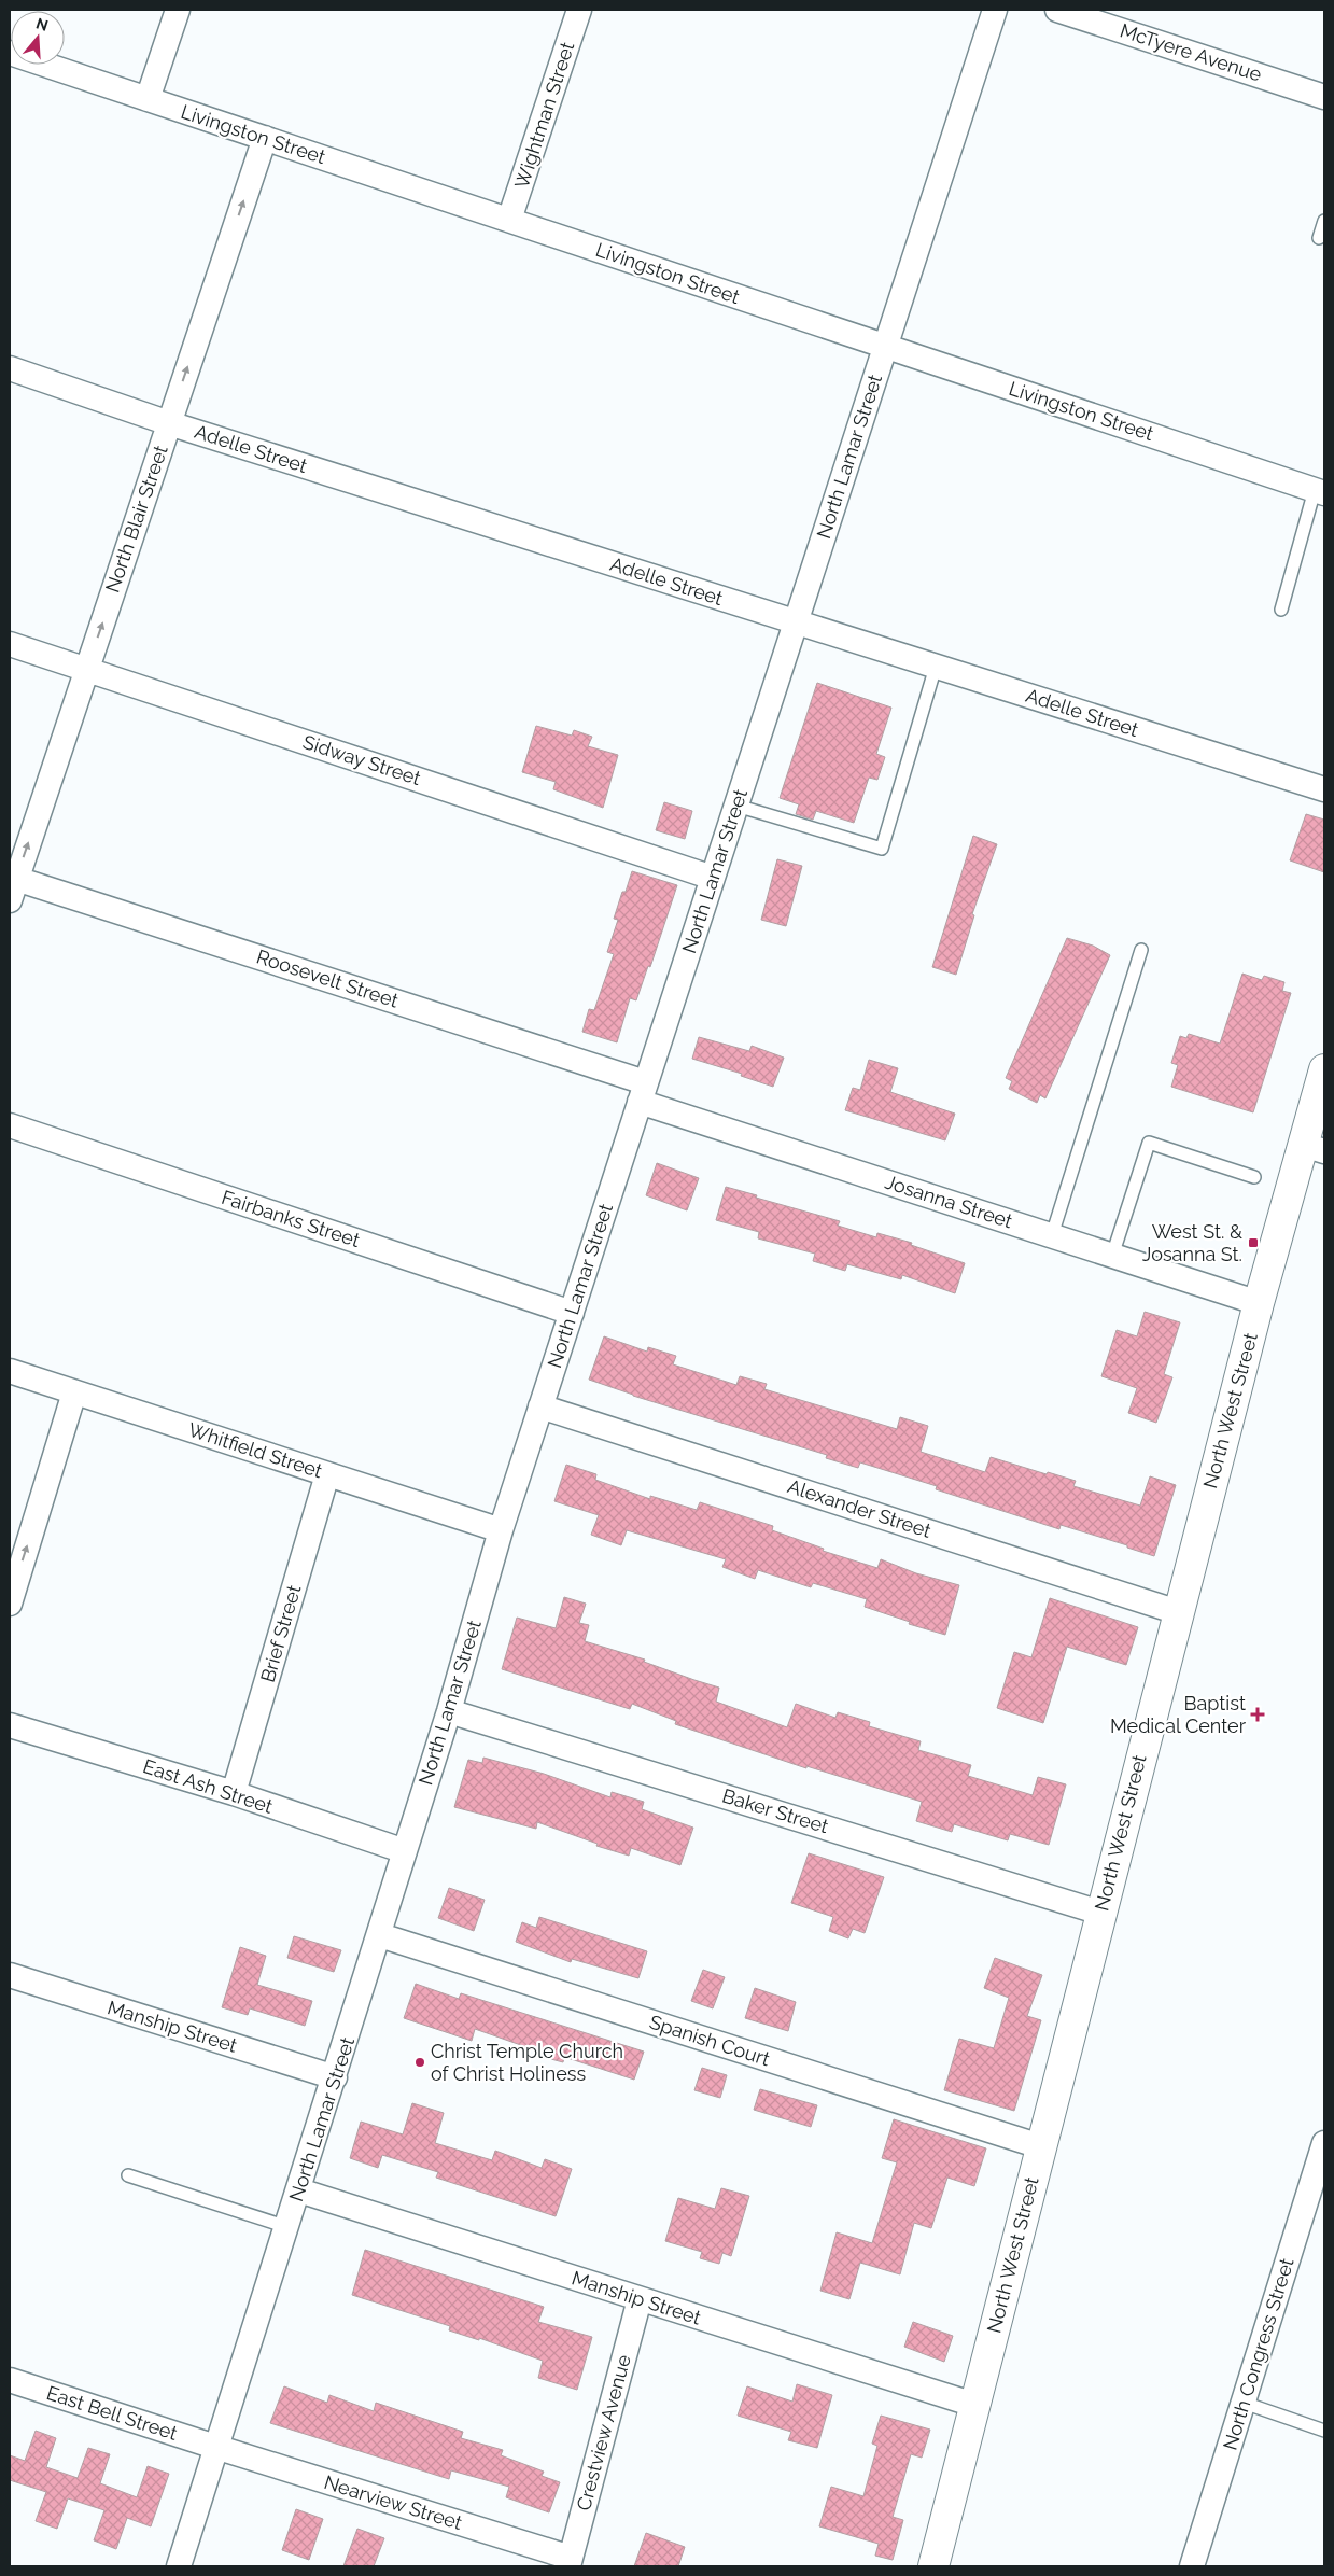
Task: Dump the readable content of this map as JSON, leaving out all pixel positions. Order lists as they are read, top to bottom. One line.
{"streets":{"street":["McTyere Avenue","Wightman Street","Livingston Street","Adelle Street","North Lamar Street","North Blair Street","Sidway Street","Roosevelt Street","Josanna Street","Fairbanks Street","North West Street","Whitfield Street","Alexander Street","Brief Street","East Ash Street","Baker Street","Manship Street","Spanish Court","North Congress Street","East Bell Street","Crestview Avenue","Nearview Street"]},"crossings":[["Wightman Street","Livingston Street"],["Livingston Street","North Lamar Street"],["Livingston Street","North Blair Street"],["Adelle Street","North Lamar Street"],["Adelle Street","North Blair Street"],["North Lamar Street","Sidway Street"],["North Lamar Street","Roosevelt Street"],["North Lamar Street","Josanna Street"],["North Lamar Street","Fairbanks Street"],["North Lamar Street","Whitfield Street"],["North Lamar Street","Alexander Street"],["North Lamar Street","East Ash Street"],["North Lamar Street","Baker Street"],["North Lamar Street","Manship Street"],["North Lamar Street","Spanish Court"],["North Lamar Street","East Bell Street"],["North Lamar Street","Nearview Street"],["North Blair Street","Sidway Street"],["North Blair Street","Roosevelt Street"],["Roosevelt Street","Josanna Street"],["Josanna Street","North West Street"],["North West Street","Alexander Street"],["North West Street","Baker Street"],["North West Street","Manship Street"],["North West Street","Spanish Court"],["Whitfield Street","Brief Street"],["Brief Street","East Ash Street"],["Manship Street","Crestview Avenue"],["East Bell Street","Nearview Street"],["Crestview Avenue","Nearview Street"]],"one_way":["North Blair Street"],"places":{"transit":["West St. & Josanna St."],"health":["Baptist Medical Center"],"other":["Christ Temple Church of Christ Holiness"]},"north":"top"}
